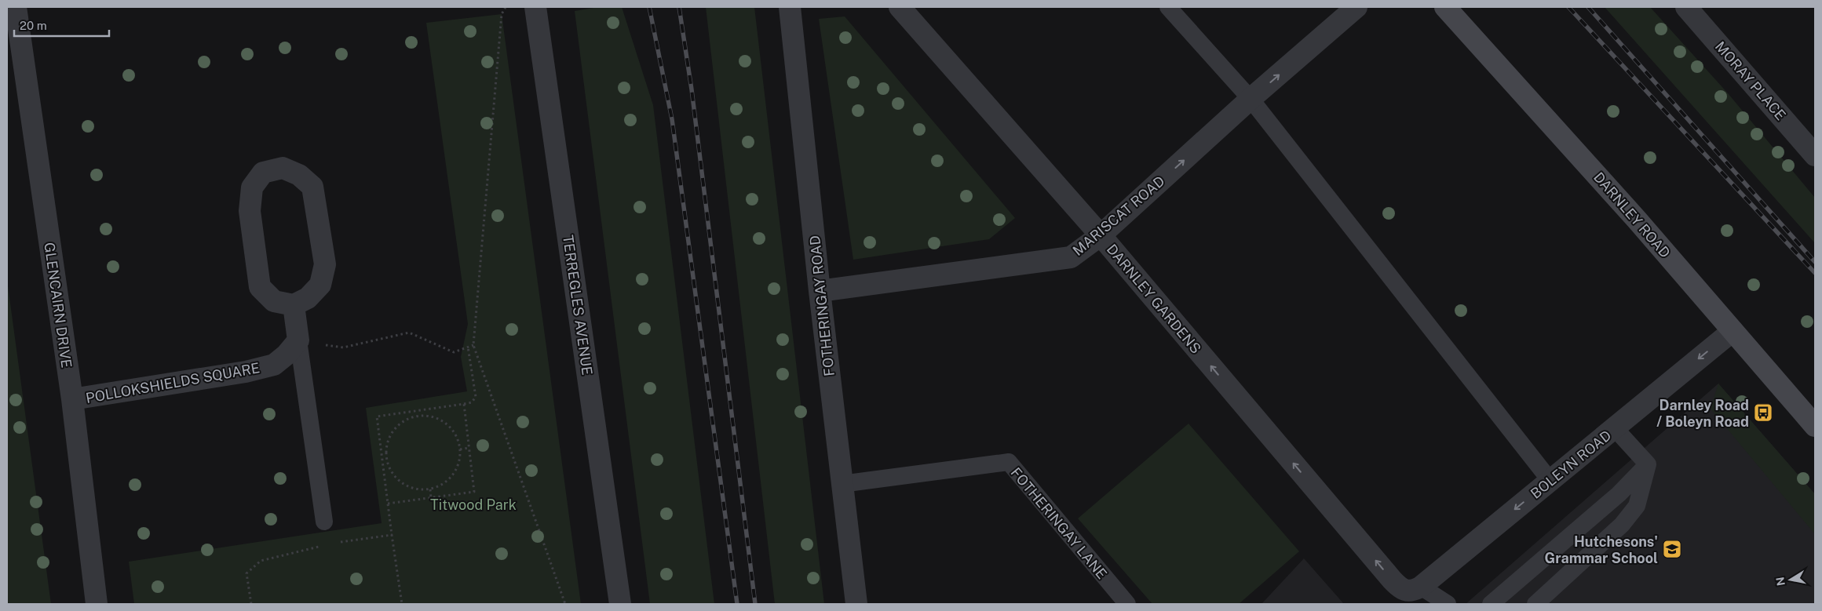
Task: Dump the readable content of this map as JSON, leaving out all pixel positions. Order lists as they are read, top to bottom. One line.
{"streets":{"main road":["DARNLEY ROAD"],"street":["MORAY PLACE","MARISCAT ROAD","DARNLEY GARDENS","GLENCAIRN DRIVE","TERREGLES AVENUE","FOTHERINGAY ROAD","POLLOKSHIELDS SQUARE","BOLEYN ROAD"],"lane":["FOTHERINGAY LANE"]},"crossings":[["DARNLEY ROAD","BOLEYN ROAD"],["MARISCAT ROAD","DARNLEY GARDENS"],["MARISCAT ROAD","FOTHERINGAY ROAD"],["DARNLEY GARDENS","BOLEYN ROAD"],["GLENCAIRN DRIVE","POLLOKSHIELDS SQUARE"],["FOTHERINGAY ROAD","FOTHERINGAY LANE"]],"one_way":["MARISCAT ROAD","DARNLEY GARDENS","BOLEYN ROAD"],"parks":["Titwood Park"],"places":{"bus stop":["Darnley Road / Boleyn Road"],"school or university":["Hutchesons' Grammar School"]},"scale_bar":"20 m","north":"left"}
